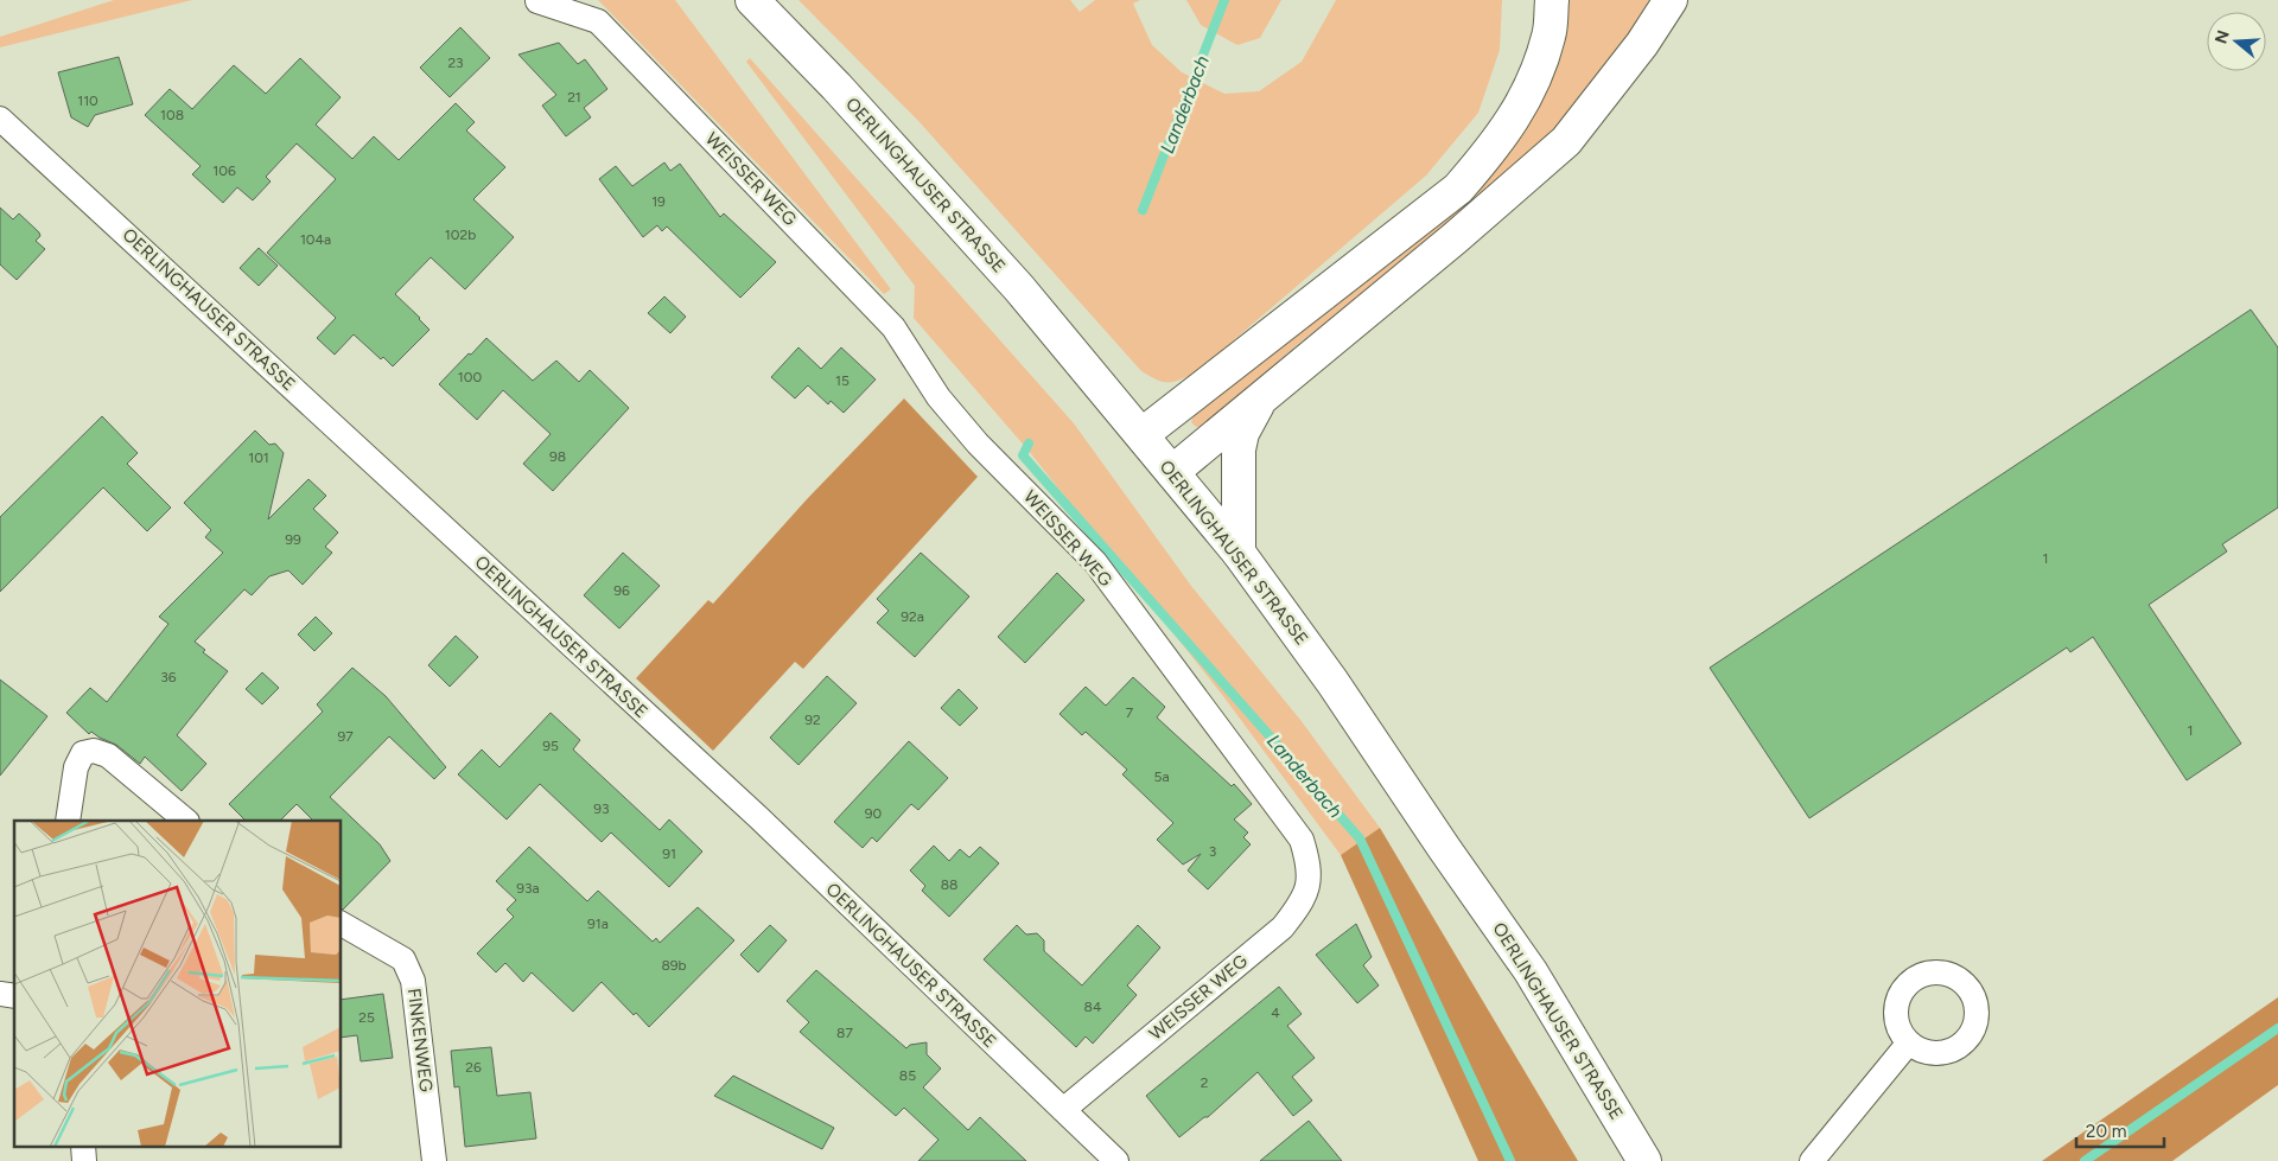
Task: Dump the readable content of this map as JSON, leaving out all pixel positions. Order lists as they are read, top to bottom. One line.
{"streets":{"main road":["OERLINGHAUSER STRASSE"],"street":["WEISSER WEG","FINKENWEG"]},"crossings":[["WEISSER WEG","OERLINGHAUSER STRASSE"]],"water":["Landerbach"],"house_numbers":["23","21","110","108","106","19","102b","104a","100","15","98","101","99","1","96","92a","36","7","92","1","97","95","5a","93","90","3","91","88","93a","91a","89b","84","4","25","87","26","85","2"],"scale_bar":"20 m","north":"left"}
